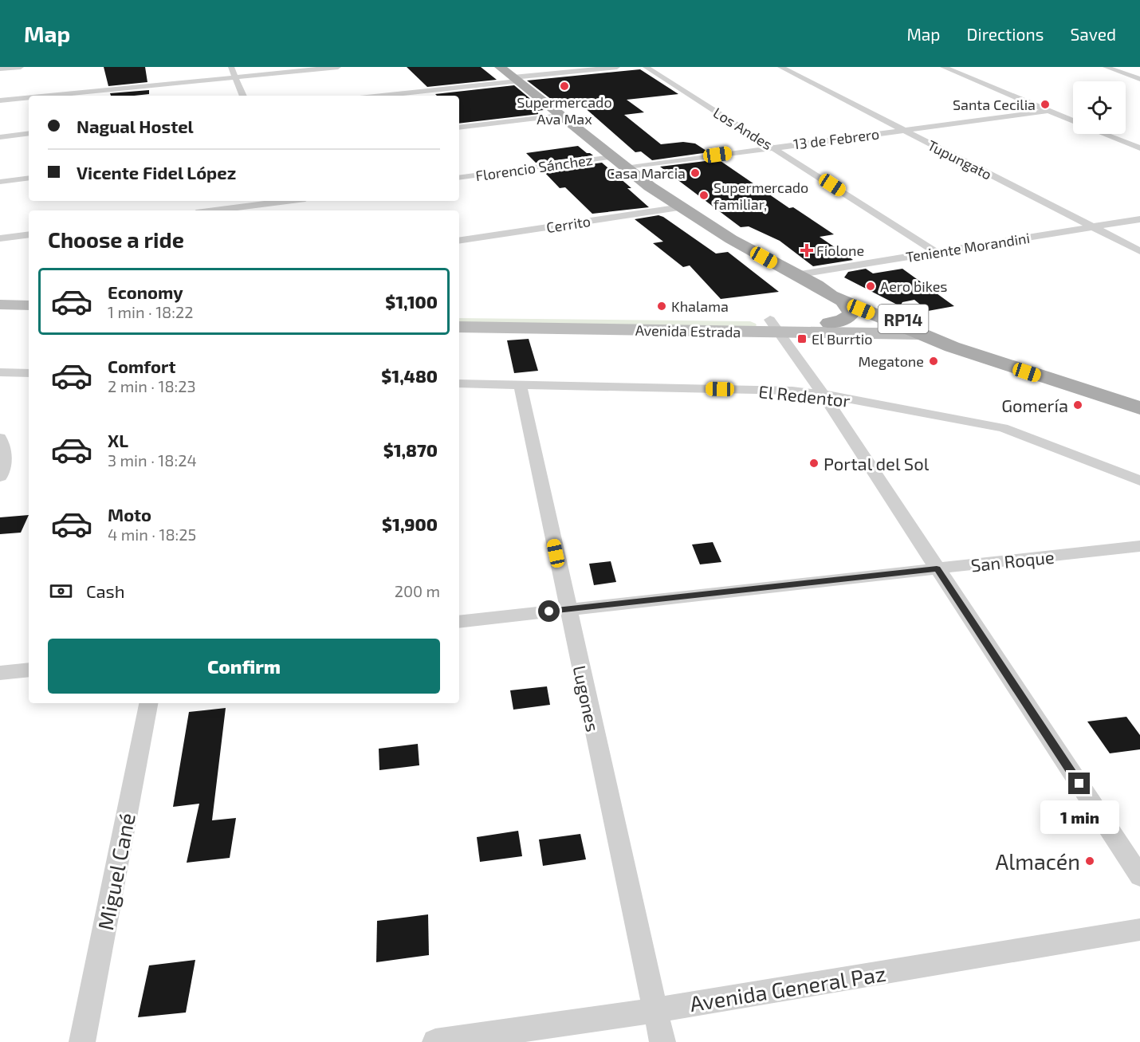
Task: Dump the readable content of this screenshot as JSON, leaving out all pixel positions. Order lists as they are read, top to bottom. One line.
{"streets":{"main road":["RP14","Avenida Estrada"],"street":["Los Andes","13 de Febrero","Tupungato","Florencio Sánchez","Cerrito","Teniente Morandini","El Redentor","San Roque","Lugones","Miguel Cané","Avenida General Paz"]},"crossings":[["Los Andes","13 de Febrero"],["Los Andes","Teniente Morandini"],["13 de Febrero","Tupungato"],["13 de Febrero","RP14"],["Tupungato","Teniente Morandini"],["Florencio Sánchez","RP14"],["Cerrito","RP14"],["Teniente Morandini","RP14"],["RP14","Avenida Estrada"],["El Redentor","Lugones"],["San Roque","Lugones"],["Lugones","Avenida General Paz"]],"places":{"other":["Supermercado Ava Max","Santa Cecilia","Casa Marcia","Supermercado familiar,","Aero bikes","Khalama","Megatone","Gomería","Portal del Sol","Almacén"],"health":["Fiolone"],"transit":["El Burrtio"]},"page":{"header":"Map","nav":["Map","Directions","Saved"],"banner":["Nagual Hostel","Vicente Fidel López"],"heading":"Choose a ride","list":[{"name":"Economy","note":"1 min · 18:22","value":"$1,100"},{"name":"Comfort","note":"2 min · 18:23","value":"$1,480"},{"name":"XL","note":"3 min · 18:24","value":"$1,870"},{"name":"Moto","note":"4 min · 18:25","value":"$1,900"}],"pay":["Cash","200 m"],"buttons":"Confirm","bubble":"1 min"}}
